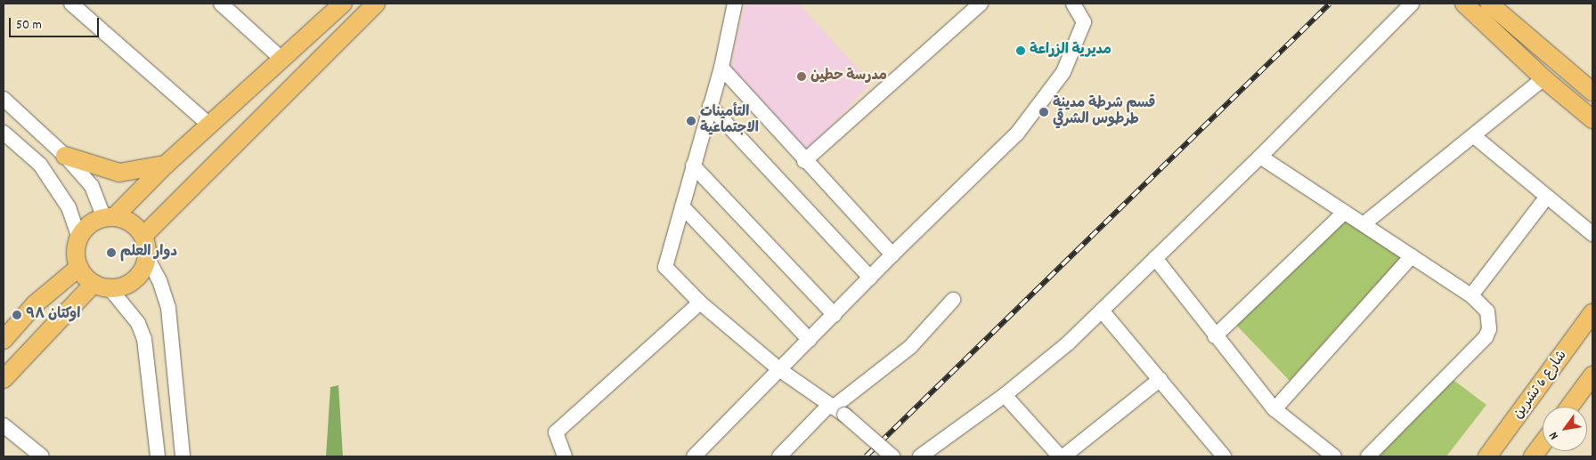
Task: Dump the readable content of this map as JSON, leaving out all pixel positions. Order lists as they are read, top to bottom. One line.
{"streets":{"main road":["شارع 6 تشرين"]},"places":["مديرية الزراعة","مدرسة حطين","قسم شرطة مدينة طرطوس الشرقي","التأمينات الاجتماعية","دوار العلم","اوكتان ٩٨"],"scale_bar":"50 m","north":"bottom left"}
